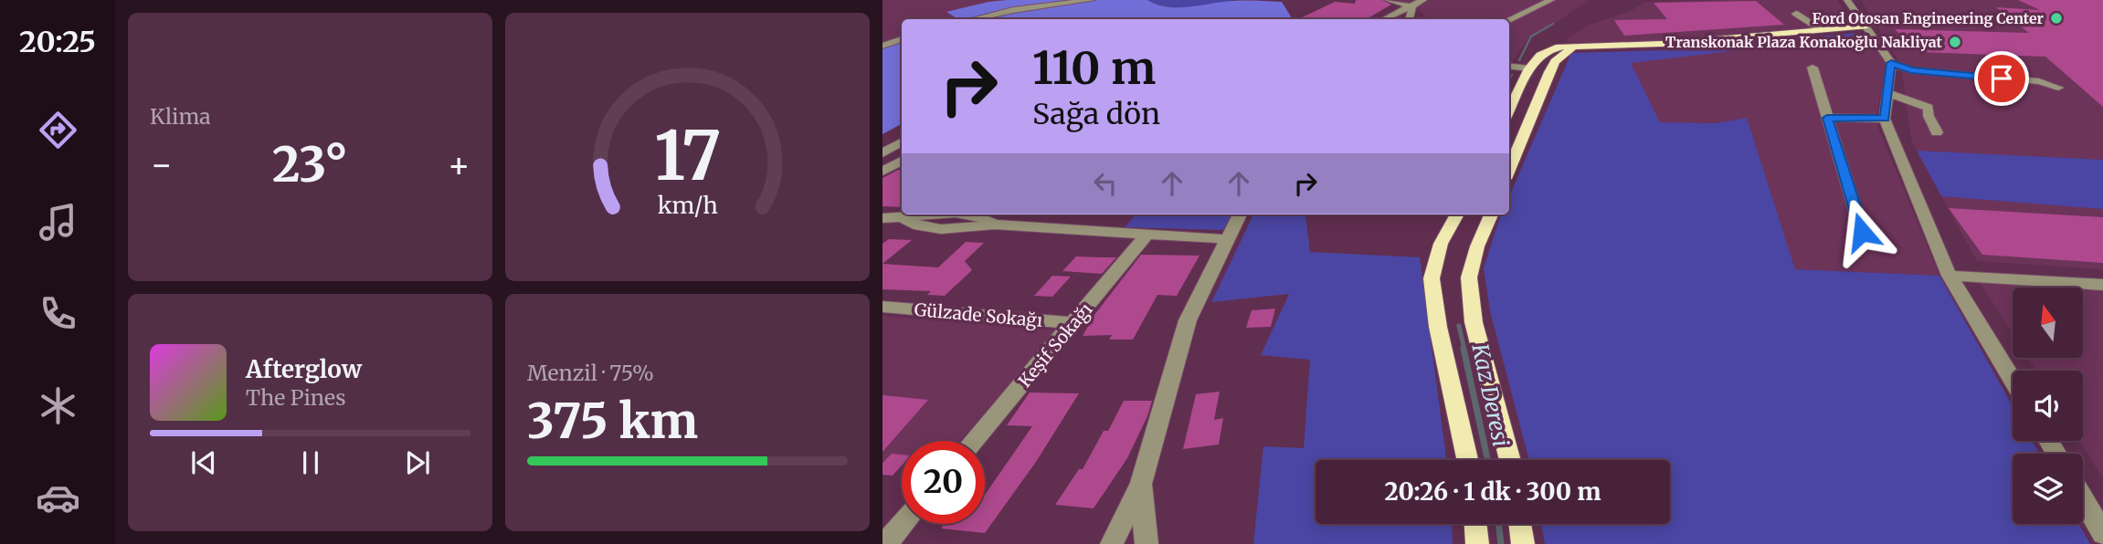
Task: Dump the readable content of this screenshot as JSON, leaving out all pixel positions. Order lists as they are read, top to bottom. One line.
{"streets":{"street":["Gülzade Sokağı","Keşif Sokağı"]},"crossings":[["Gülzade Sokağı","Keşif Sokağı"]],"water":["Kaz Deresi"],"places":["Ford Otosan Engineering Center","Transkonak Plaza Konakoğlu Nakliyat"],"north":"top","page":{"tabs":"20:25","tile":["Klima",["Menzil · 75%","375 km"]],"turn":["110 m","Sağa dön"],"heat":["−","23°","+"],"song":["Afterglow","The Pines"],"limit":"20","trip":"20:26 · 1 dk · 300 m","gauge":["17","km/h"]}}
